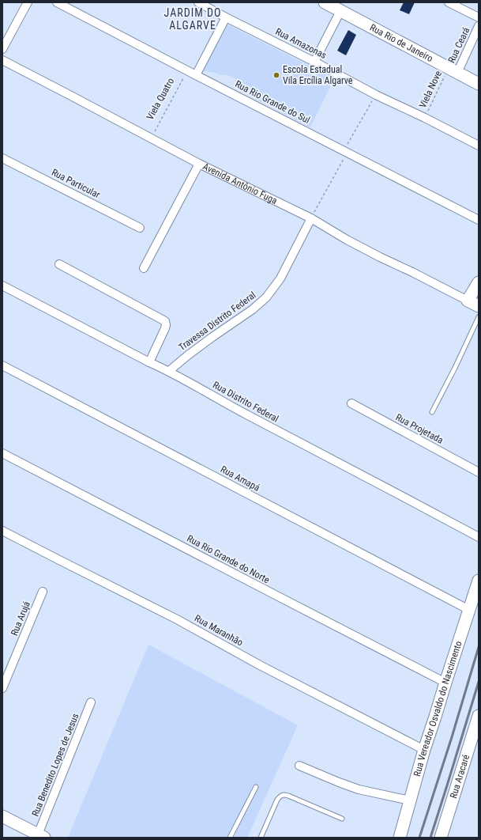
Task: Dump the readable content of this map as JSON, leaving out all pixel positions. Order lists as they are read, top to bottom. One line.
{"streets":{"street":["Rua Rio de Janeiro","Rua Amazonas","Rua Ceará","Rua Rio Grande do Sul","Rua Particular","Avenida Antônio Fuga","Travessa Distrito Federal","Rua Distrito Federal","Rua Projetada","Rua Amapá","Rua Rio Grande do Norte","Rua Arujá","Rua Maranhão","Rua Vereador Osvaldo do Nascimento","Rua Benedito Lopes de Jesus","Rua Aracaré"],"path":["Viela Nove","Viela Quatro"]},"crossings":[["Rua Rio de Janeiro","Rua Ceará"],["Rua Rio de Janeiro","Viela Nove"],["Rua Amazonas","Viela Nove"],["Rua Ceará","Viela Nove"],["Viela Quatro","Rua Rio Grande do Sul"],["Viela Quatro","Avenida Antônio Fuga"],["Avenida Antônio Fuga","Travessa Distrito Federal"],["Travessa Distrito Federal","Rua Distrito Federal"],["Rua Amapá","Rua Vereador Osvaldo do Nascimento"],["Rua Rio Grande do Norte","Rua Vereador Osvaldo do Nascimento"],["Rua Maranhão","Rua Vereador Osvaldo do Nascimento"]],"districts":["JARDIM DO ALGARVE"],"places":["Escola Estadual Vila Ercília Algarve"]}
